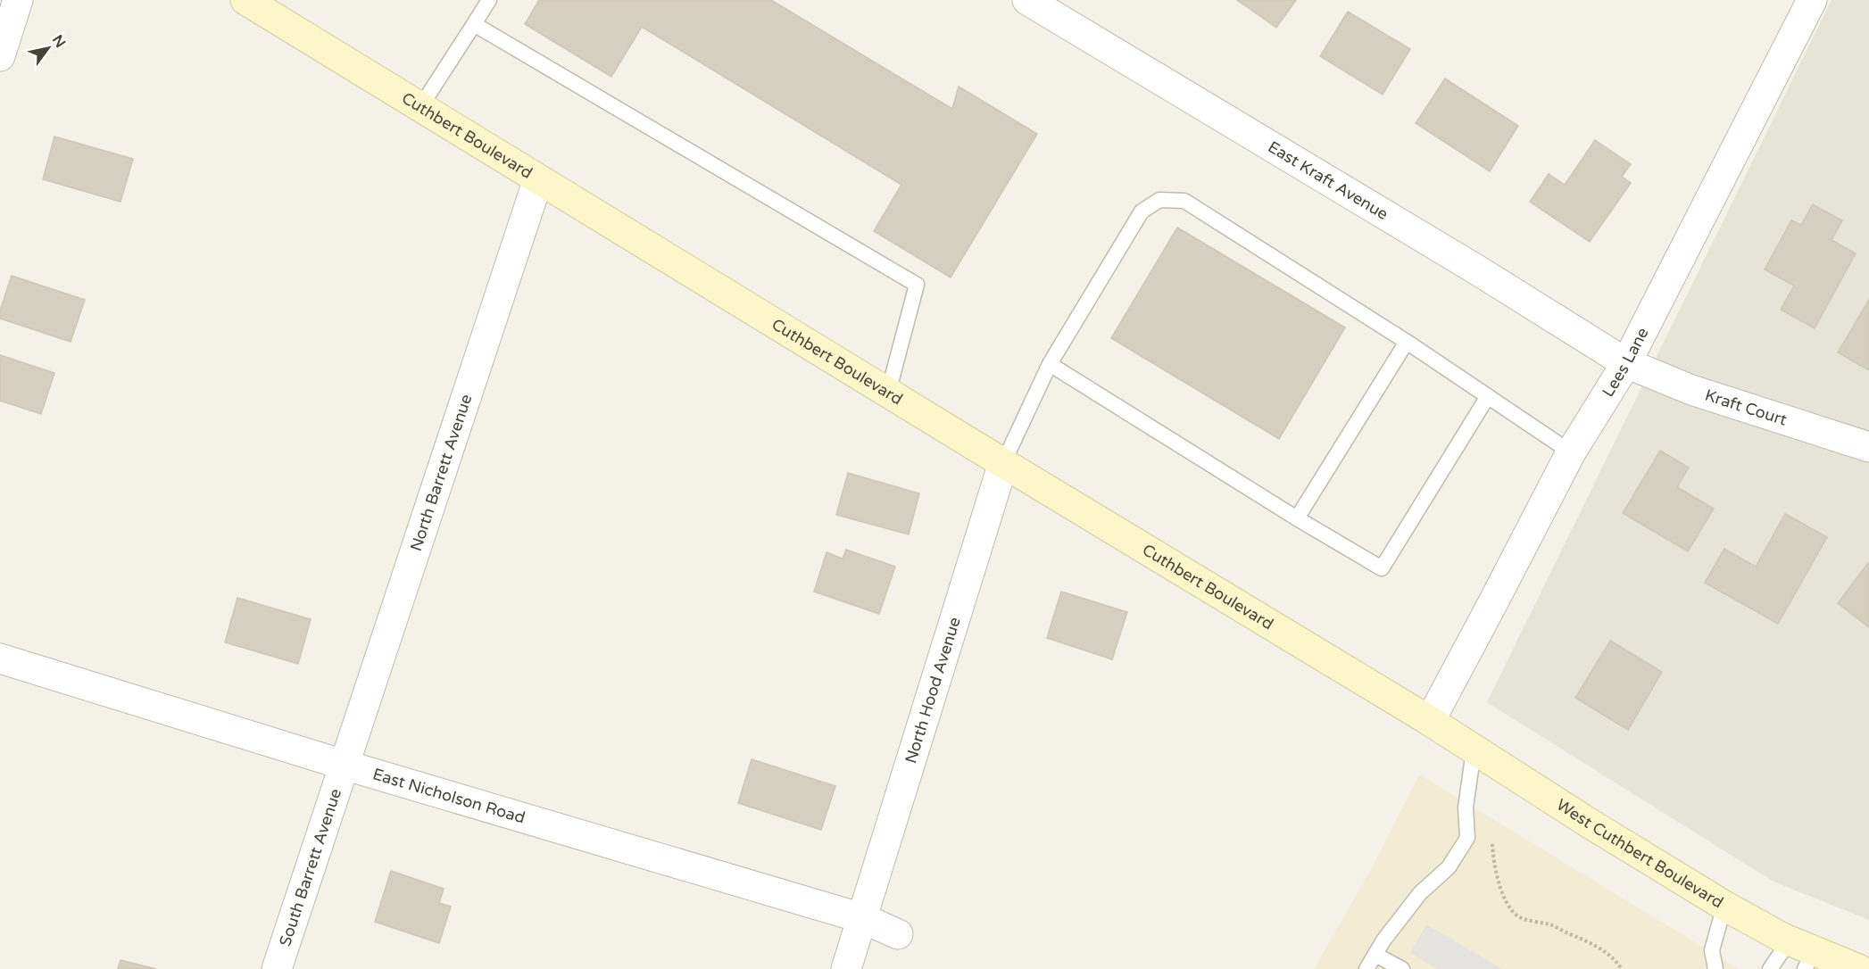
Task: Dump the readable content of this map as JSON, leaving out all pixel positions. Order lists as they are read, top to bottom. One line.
{"streets":{"main road":["Cuthbert Boulevard","West Cuthbert Boulevard"],"street":["East Kraft Avenue","Lees Lane","Kraft Court","North Barrett Avenue","North Hood Avenue","East Nicholson Road","South Barrett Avenue"]},"crossings":[["Cuthbert Boulevard","Lees Lane"],["Cuthbert Boulevard","North Barrett Avenue"],["Cuthbert Boulevard","North Hood Avenue"],["Cuthbert Boulevard","West Cuthbert Boulevard"],["East Kraft Avenue","Lees Lane"],["East Kraft Avenue","Kraft Court"],["Lees Lane","Kraft Court"],["Lees Lane","West Cuthbert Boulevard"],["North Barrett Avenue","East Nicholson Road"],["North Barrett Avenue","South Barrett Avenue"],["North Hood Avenue","East Nicholson Road"],["East Nicholson Road","South Barrett Avenue"]],"north":"top right"}
